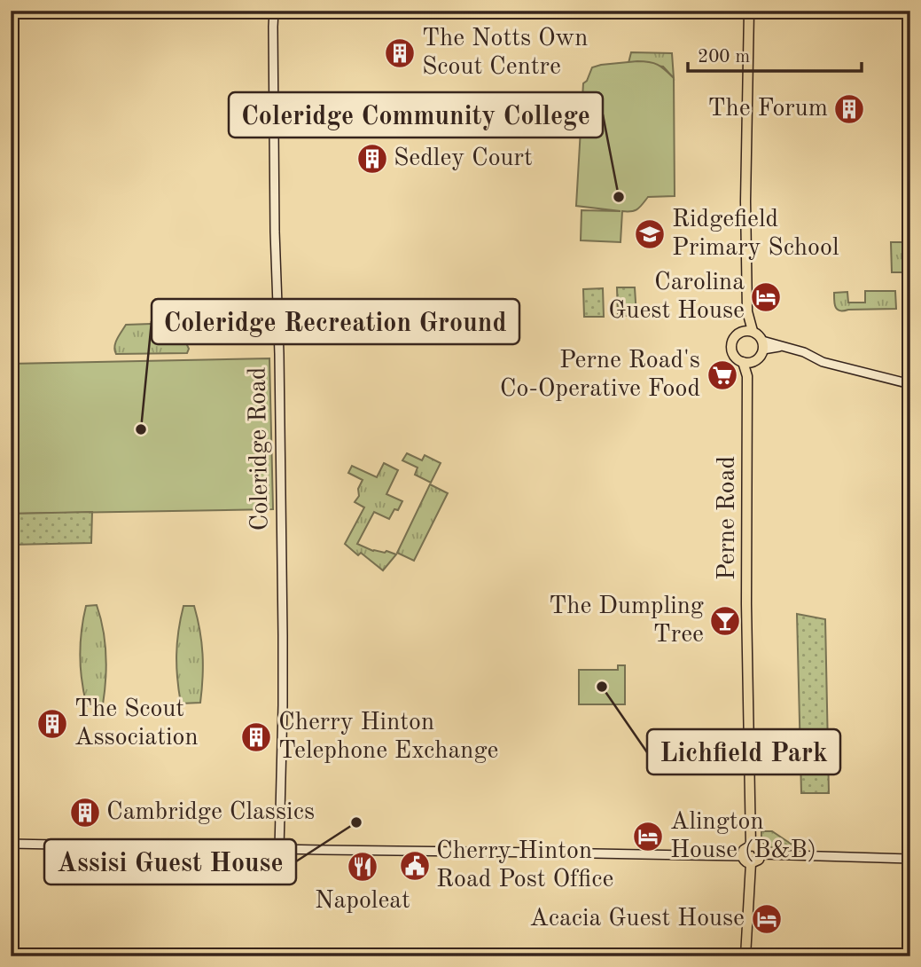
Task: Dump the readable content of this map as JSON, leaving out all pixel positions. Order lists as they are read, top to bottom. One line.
{"streets":{"main road":["Perne Road"],"street":["Coleridge Road"]},"places":{"building":["The Notts Own Scout Centre","The Forum","Sedley Court","The Scout Association","Cherry Hinton Telephone Exchange","Cambridge Classics"],"other":["Coleridge Community College","Coleridge Recreation Ground","Lichfield Park","Assisi Guest House"],"school or university":["Ridgefield Primary School"],"hotel":["Carolina Guest House","Alington House (B&B)","Acacia Guest House"],"supermarket":["Perne Road's Co-Operative Food"],"bar":["The Dumpling Tree"],"public building":["Cherry Hinton Road Post Office"],"restaurant":["Napoleat"]},"scale_bar":"200 m"}
